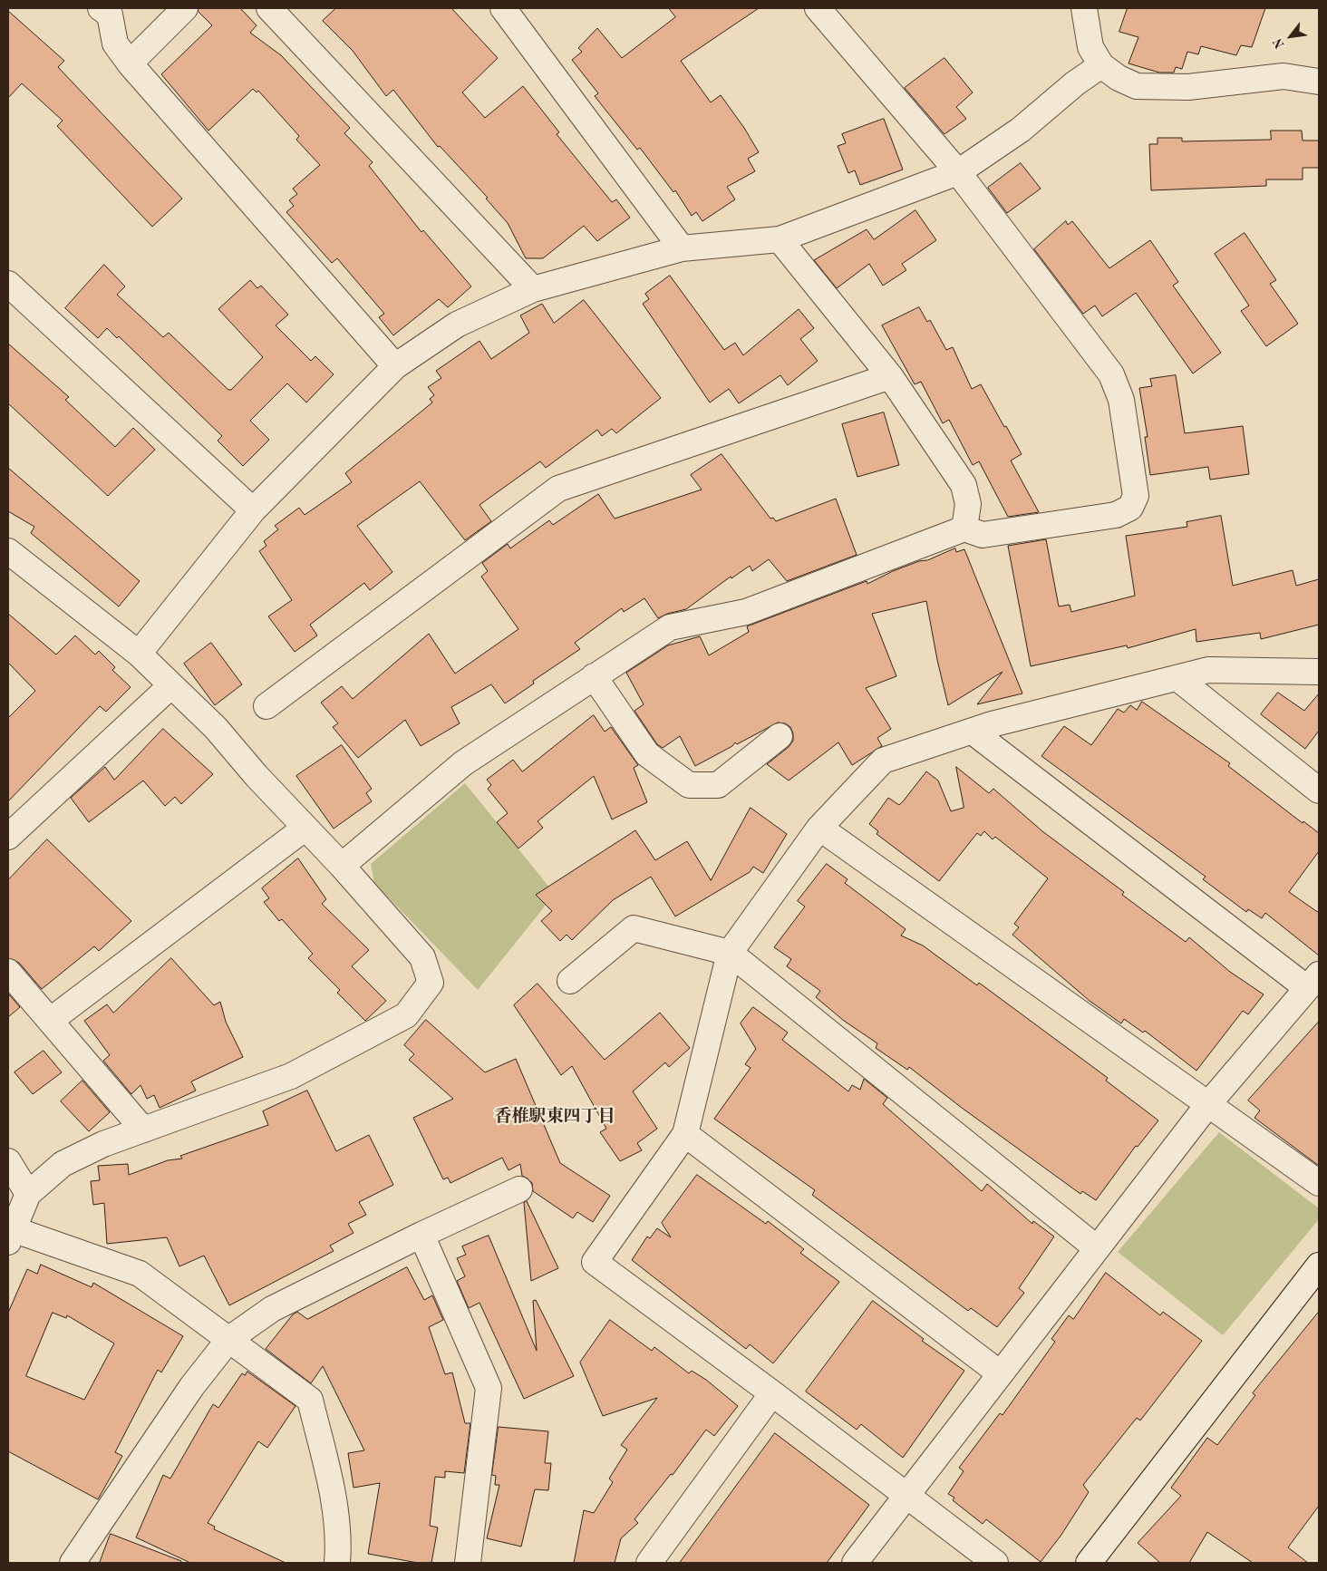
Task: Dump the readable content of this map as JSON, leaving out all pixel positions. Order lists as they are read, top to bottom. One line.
{"districts":["香椎駅東四丁目"],"north":"bottom left"}
